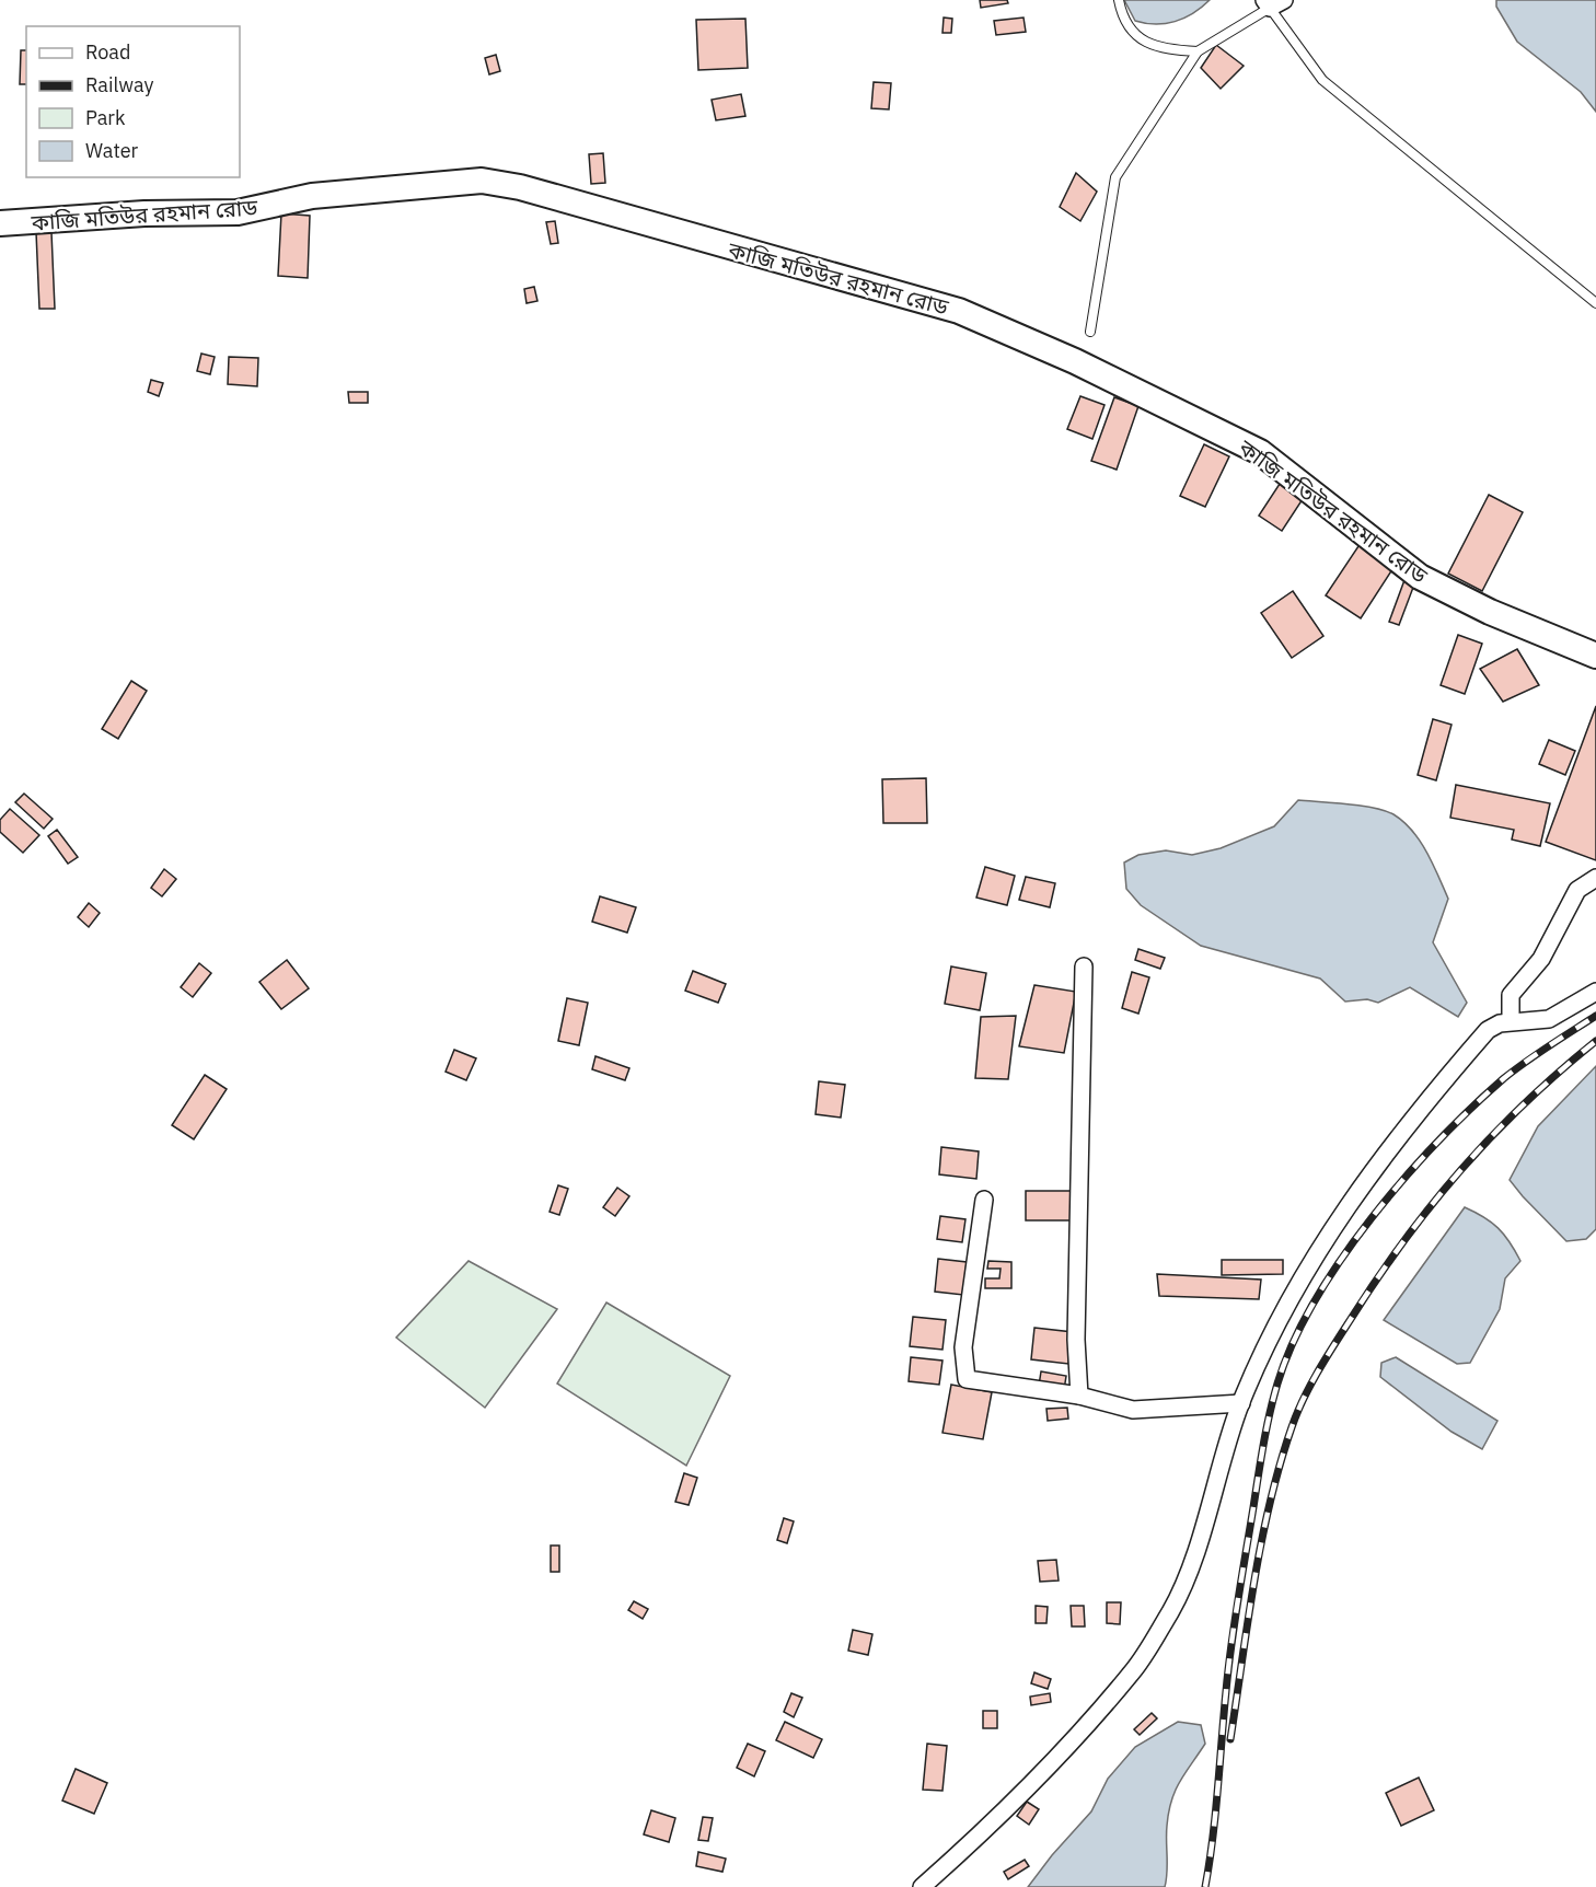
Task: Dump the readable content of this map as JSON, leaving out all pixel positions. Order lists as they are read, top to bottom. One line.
{"streets":{"main road":["কাজি মতিউর রহমান রোড"]},"legend":["Road","Railway","Park","Water"]}
